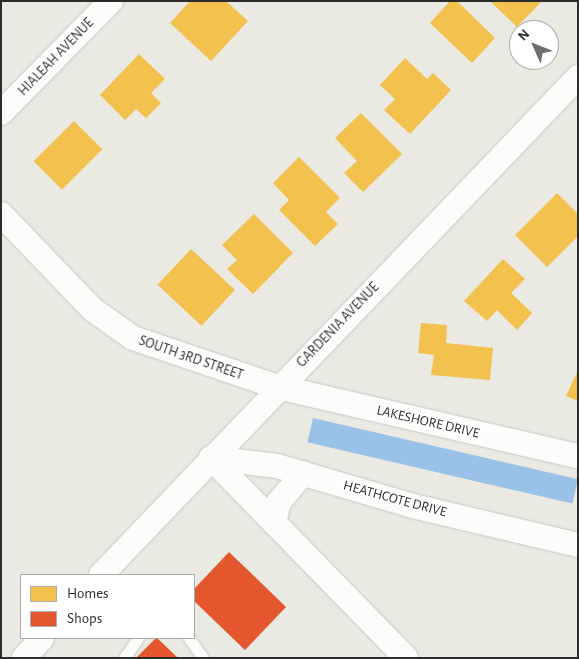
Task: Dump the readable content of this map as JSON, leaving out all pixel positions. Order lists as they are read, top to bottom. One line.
{"streets":{"street":["HIALEAH AVENUE","GARDENIA AVENUE","SOUTH 3RD STREET","LAKESHORE DRIVE","HEATHCOTE DRIVE"]},"crossings":[["GARDENIA AVENUE","SOUTH 3RD STREET"],["GARDENIA AVENUE","LAKESHORE DRIVE"],["GARDENIA AVENUE","HEATHCOTE DRIVE"],["SOUTH 3RD STREET","LAKESHORE DRIVE"]],"legend":["Homes","Shops"],"north":"top left"}
